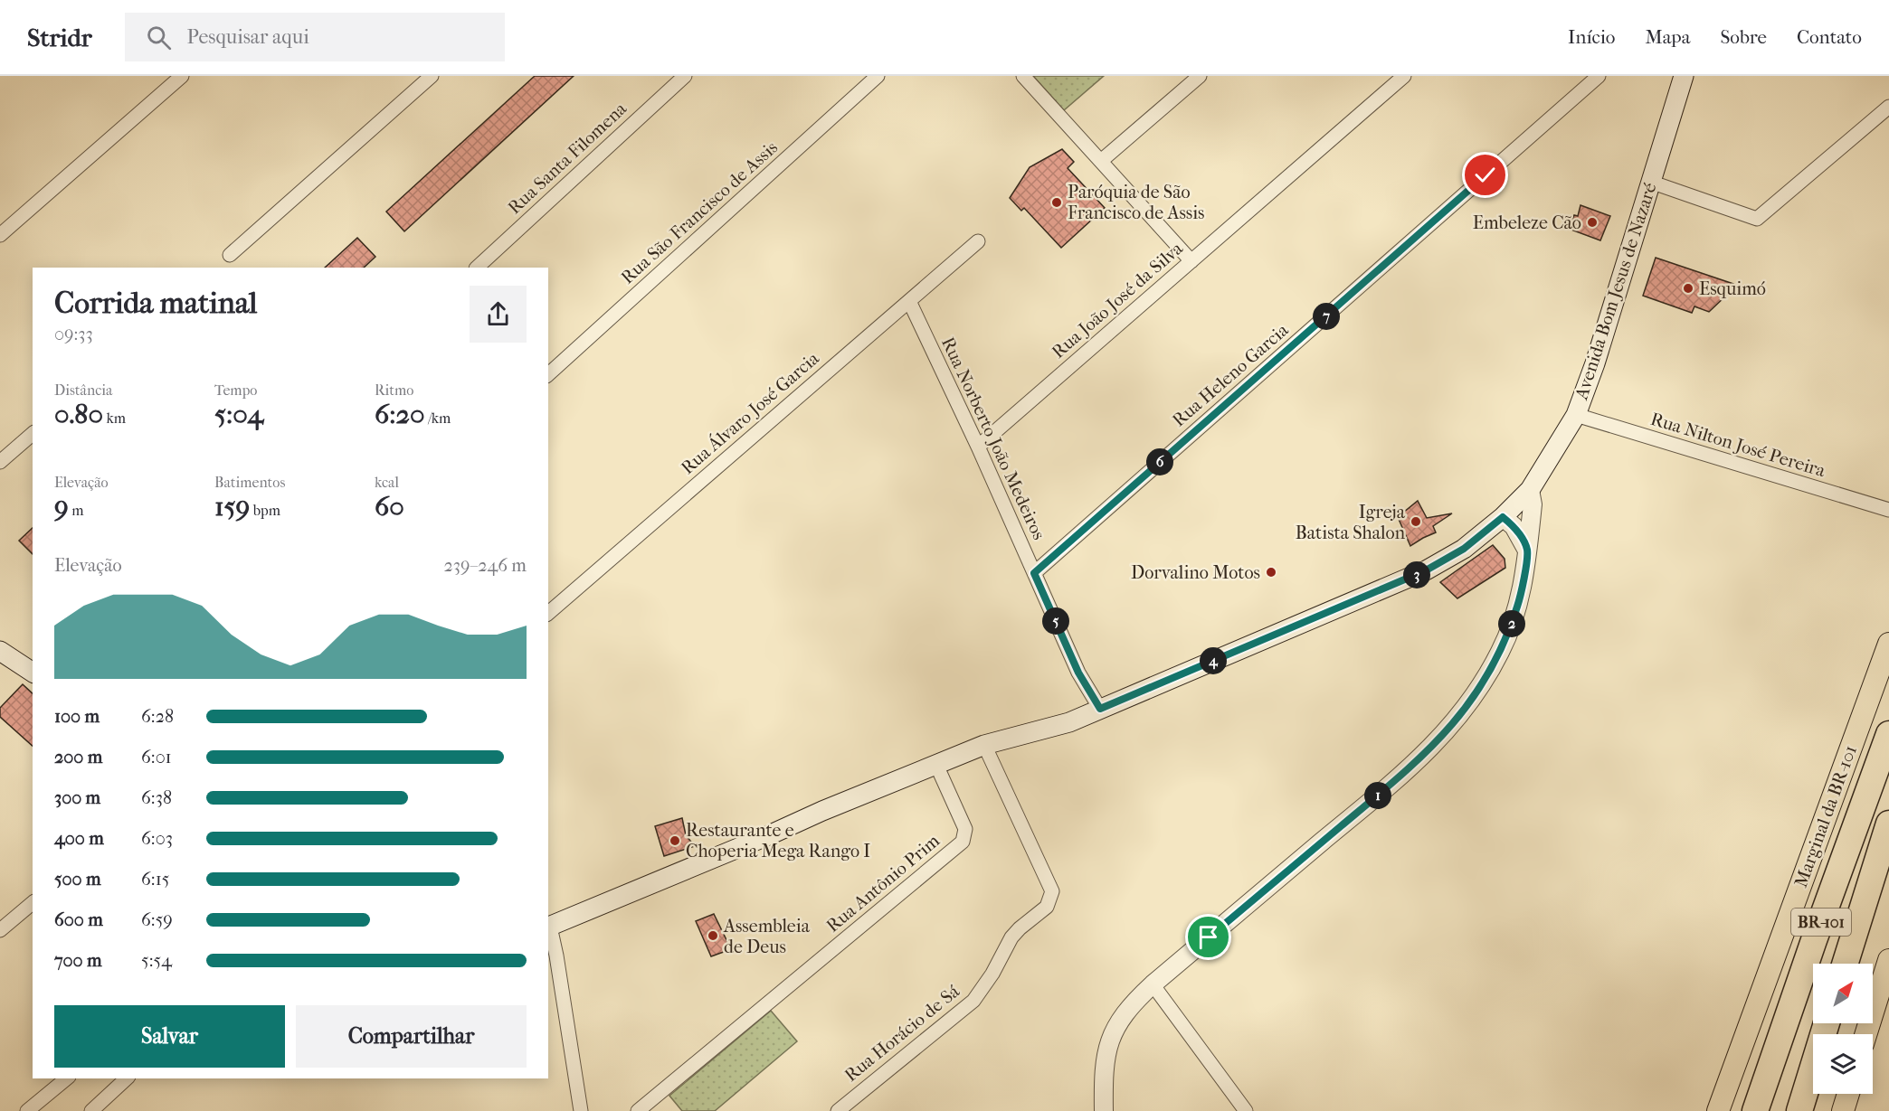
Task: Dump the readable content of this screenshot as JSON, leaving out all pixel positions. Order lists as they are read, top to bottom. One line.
{"streets":{"highway":["BR-101"],"main road":["Avenida Bom Jesus de Nazaré","Marginal da BR-101"],"street":["Rua Santa Filomena","Rua São Francisco de Assis","Rua João José da Silva","Rua Heleno Garcia","Rua Álvaro José Garcia","Rua Norberto João Medeiros","Rua Nilton José Pereira","Rua Antônio Prim","Rua Horácio de Sá"]},"crossings":[["Avenida Bom Jesus de Nazaré","Rua Norberto João Medeiros"],["Avenida Bom Jesus de Nazaré","Rua Nilton José Pereira"],["Avenida Bom Jesus de Nazaré","Rua Antônio Prim"],["Avenida Bom Jesus de Nazaré","Rua Horácio de Sá"],["Rua João José da Silva","Rua Norberto João Medeiros"],["Rua Heleno Garcia","Rua Norberto João Medeiros"],["Rua Álvaro José Garcia","Rua Norberto João Medeiros"]],"places":["Paróquia de São Francisco de Assis","Embeleze Cão","Esquimó","Igreja Batista Shalon","Dorvalino Motos","Restaurante e Choperia Mega Rango I","Assembleia de Deus"],"north":"top right","page":{"header":"Stridr","search":"Pesquisar aqui","nav":["Início","Mapa","Sobre","Contato"],"heading":["Corrida matinal","09:33"],"pins":["7","6","3","5","2","4","1"],"stats":[["Distância","0.80 km"],["Tempo","5:04"],["Ritmo","6:20 /km"],["Elevação","9 m"],["Batimentos","159 bpm"],["kcal","60"]],"chart":["Elevação","239–246 m"],"list":[{"name":"100 m","note":"6:28"},{"name":"200 m","note":"6:01"},{"name":"300 m","note":"6:38"},{"name":"400 m","note":"6:03"},{"name":"500 m","note":"6:15"},{"name":"600 m","note":"6:59"},{"name":"700 m","note":"5:54"}],"buttons":["Salvar","Compartilhar"]}}
